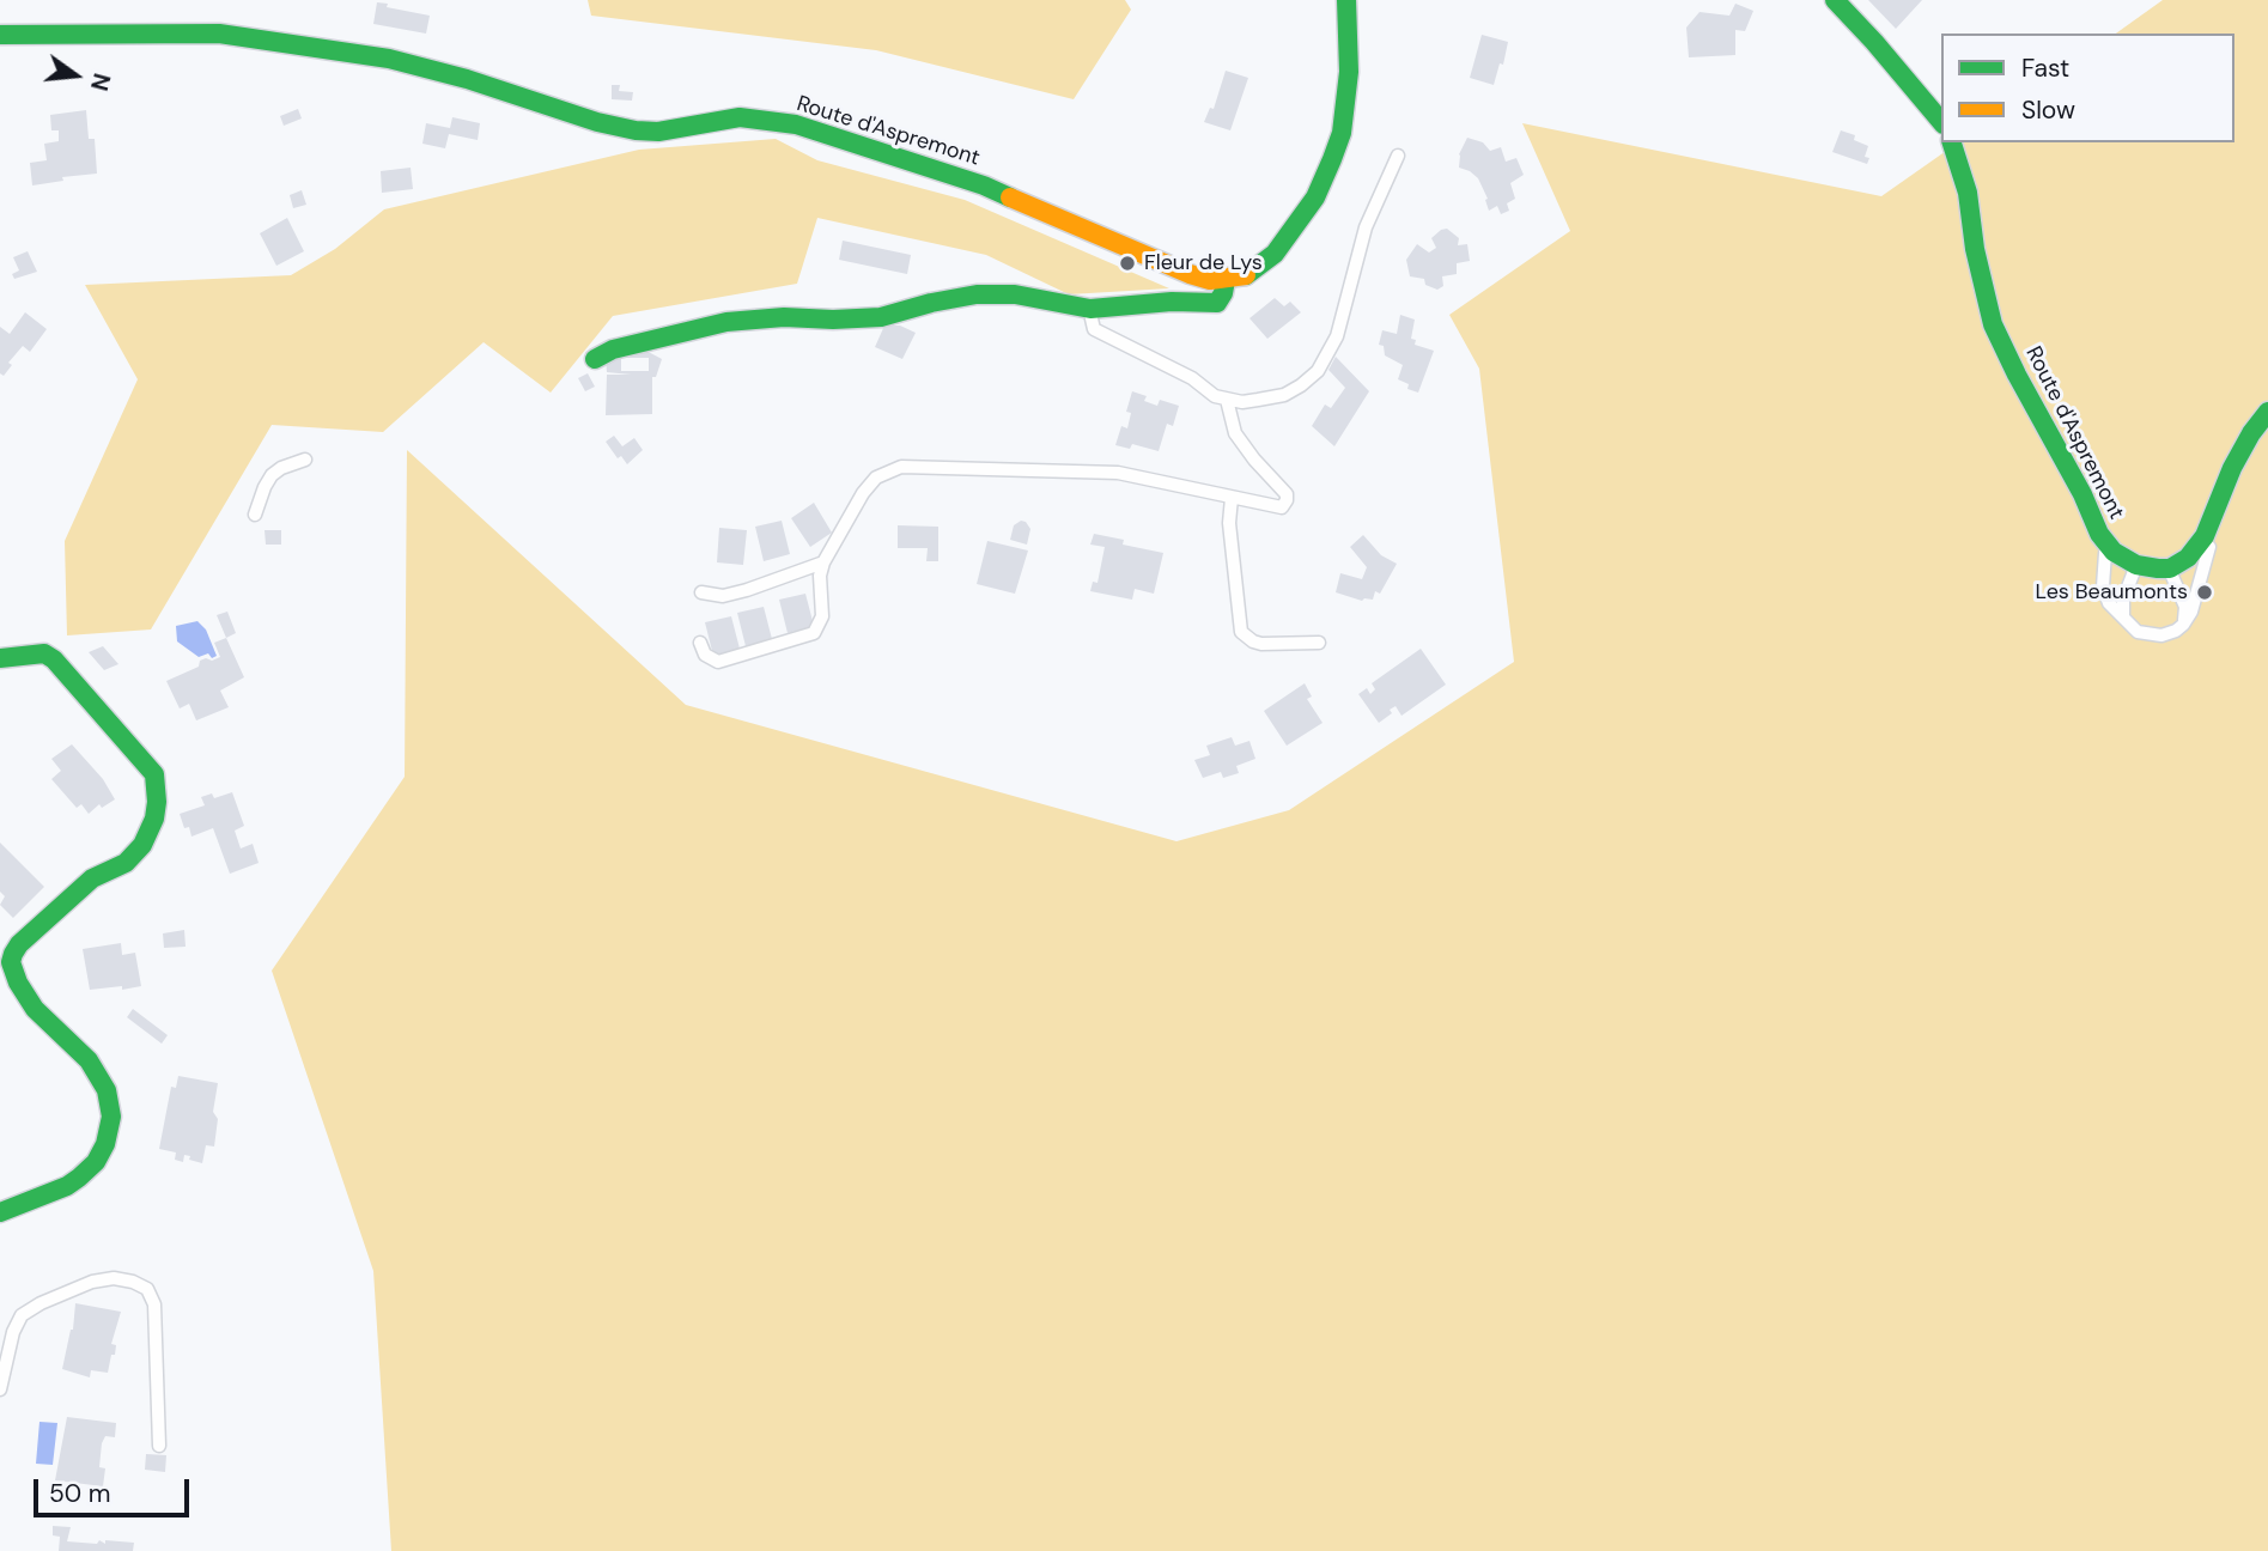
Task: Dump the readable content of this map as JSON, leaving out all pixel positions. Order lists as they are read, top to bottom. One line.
{"streets":{"street":["Route d'Aspremont"]},"places":["Fleur de Lys","Les Beaumonts"],"legend":["Fast","Slow"],"scale_bar":"50 m","north":"right"}
